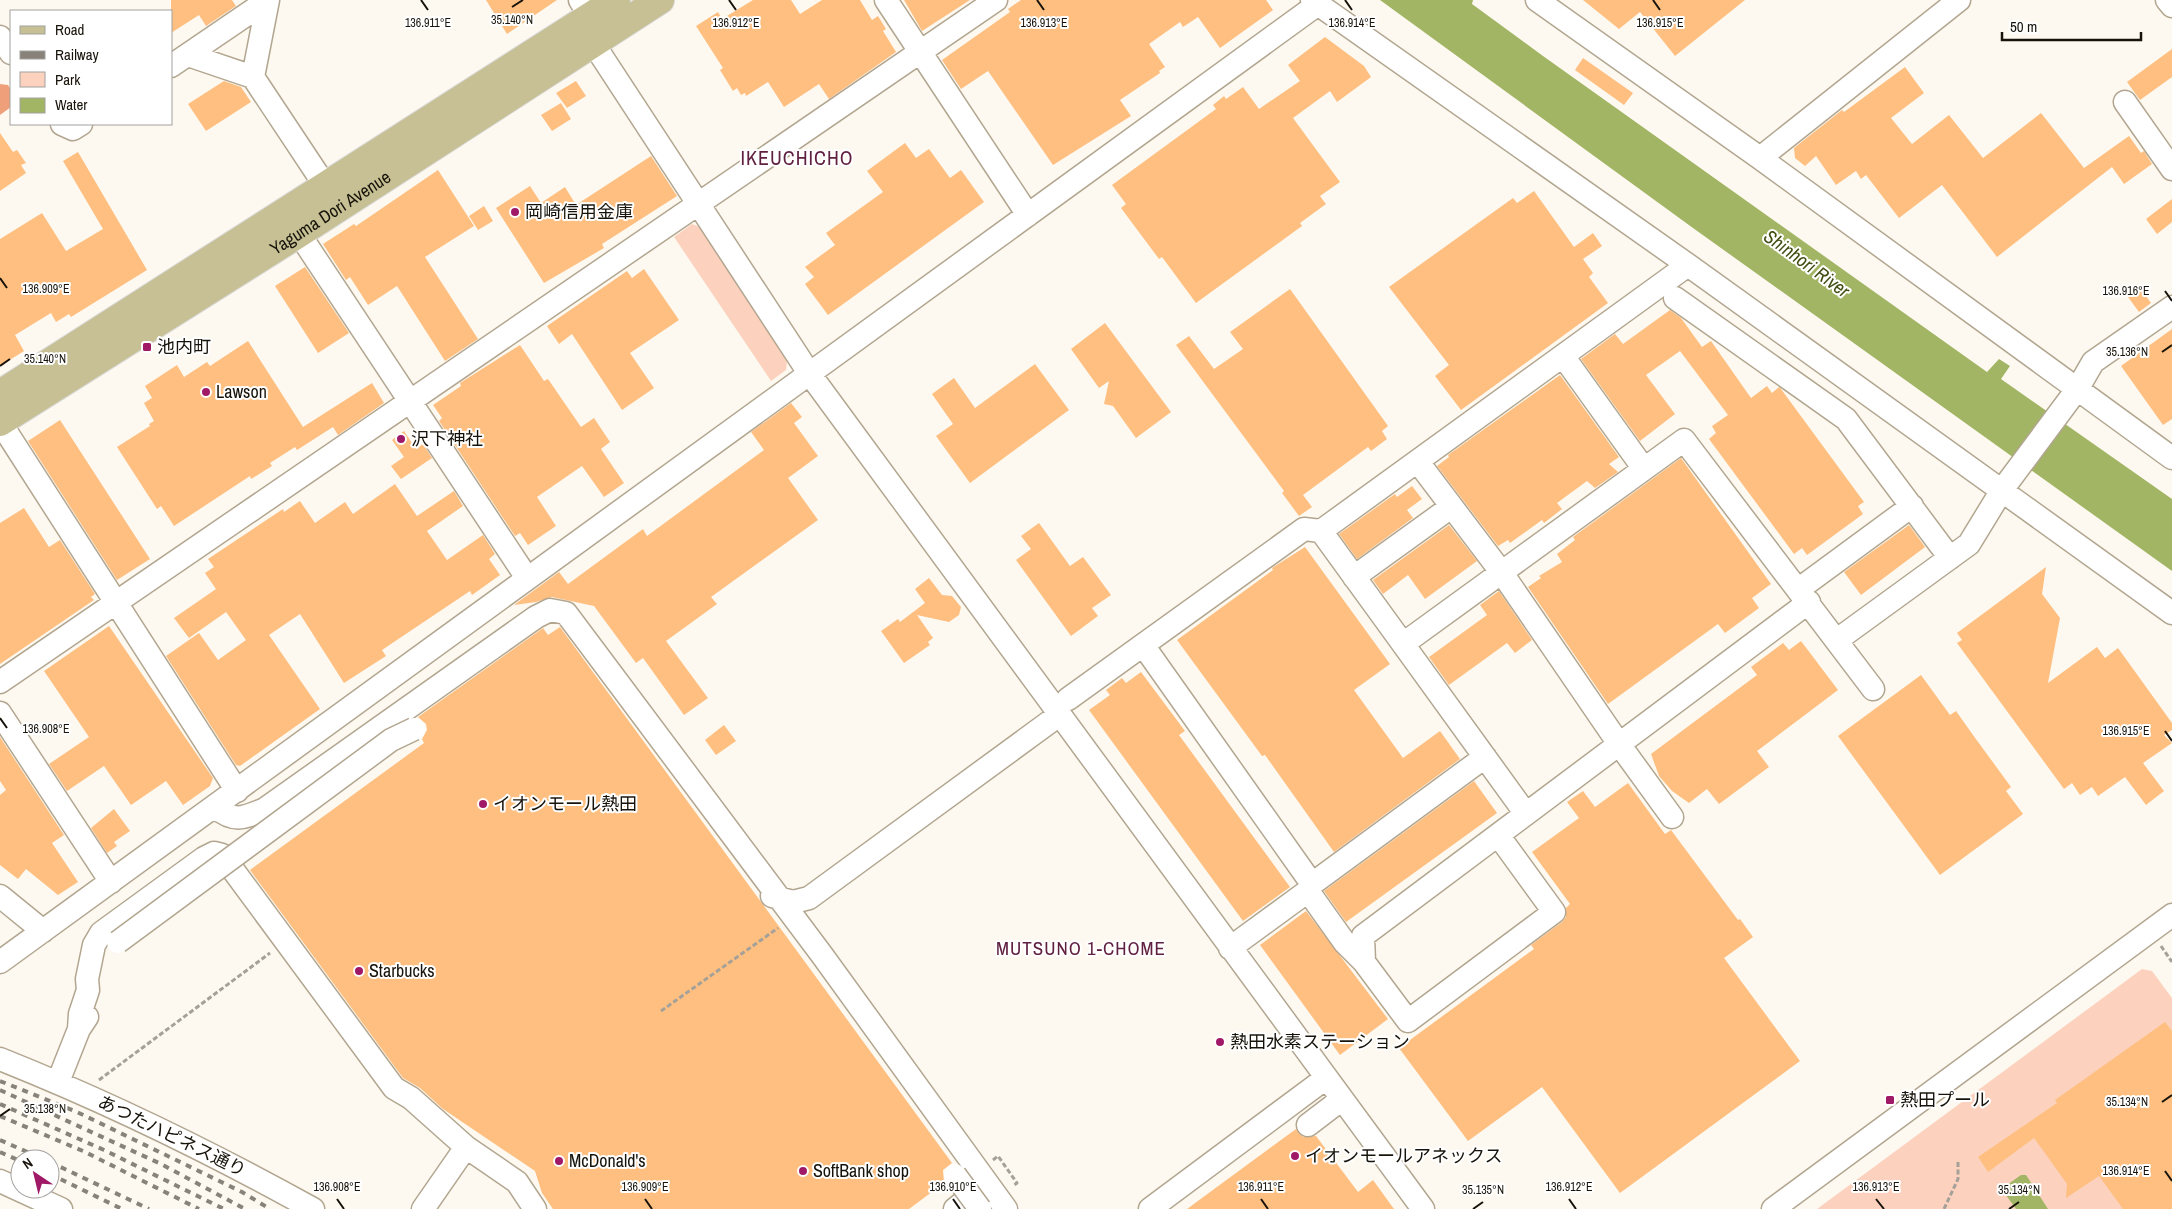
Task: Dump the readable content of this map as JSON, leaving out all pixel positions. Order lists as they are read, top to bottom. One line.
{"streets":{"main road":["Yaguma Dori Avenue"],"street":["あつたハピネス通り"]},"districts":["IKEUCHICHO","MUTSUNO 1-CHOME"],"water":["Shinhori River"],"places":{"other":["岡崎信用金庫","Lawson","沢下神社","イオンモール熱田","Starbucks","熱田水素ステーション","イオンモールアネックス","McDonald's","SoftBank shop"],"transit":["池内町","熱田プール"]},"legend":["Road","Railway","Park","Water"],"scale_bar":"50 m","north":"top left","coordinates":["35.140°N","136.914°E","136.915°E","136.911°E","136.912°E","136.913°E","136.909°E","136.916°E","35.136°N","136.908°E","35.134°N","35.138°N","136.910°E","35.135°N"]}
